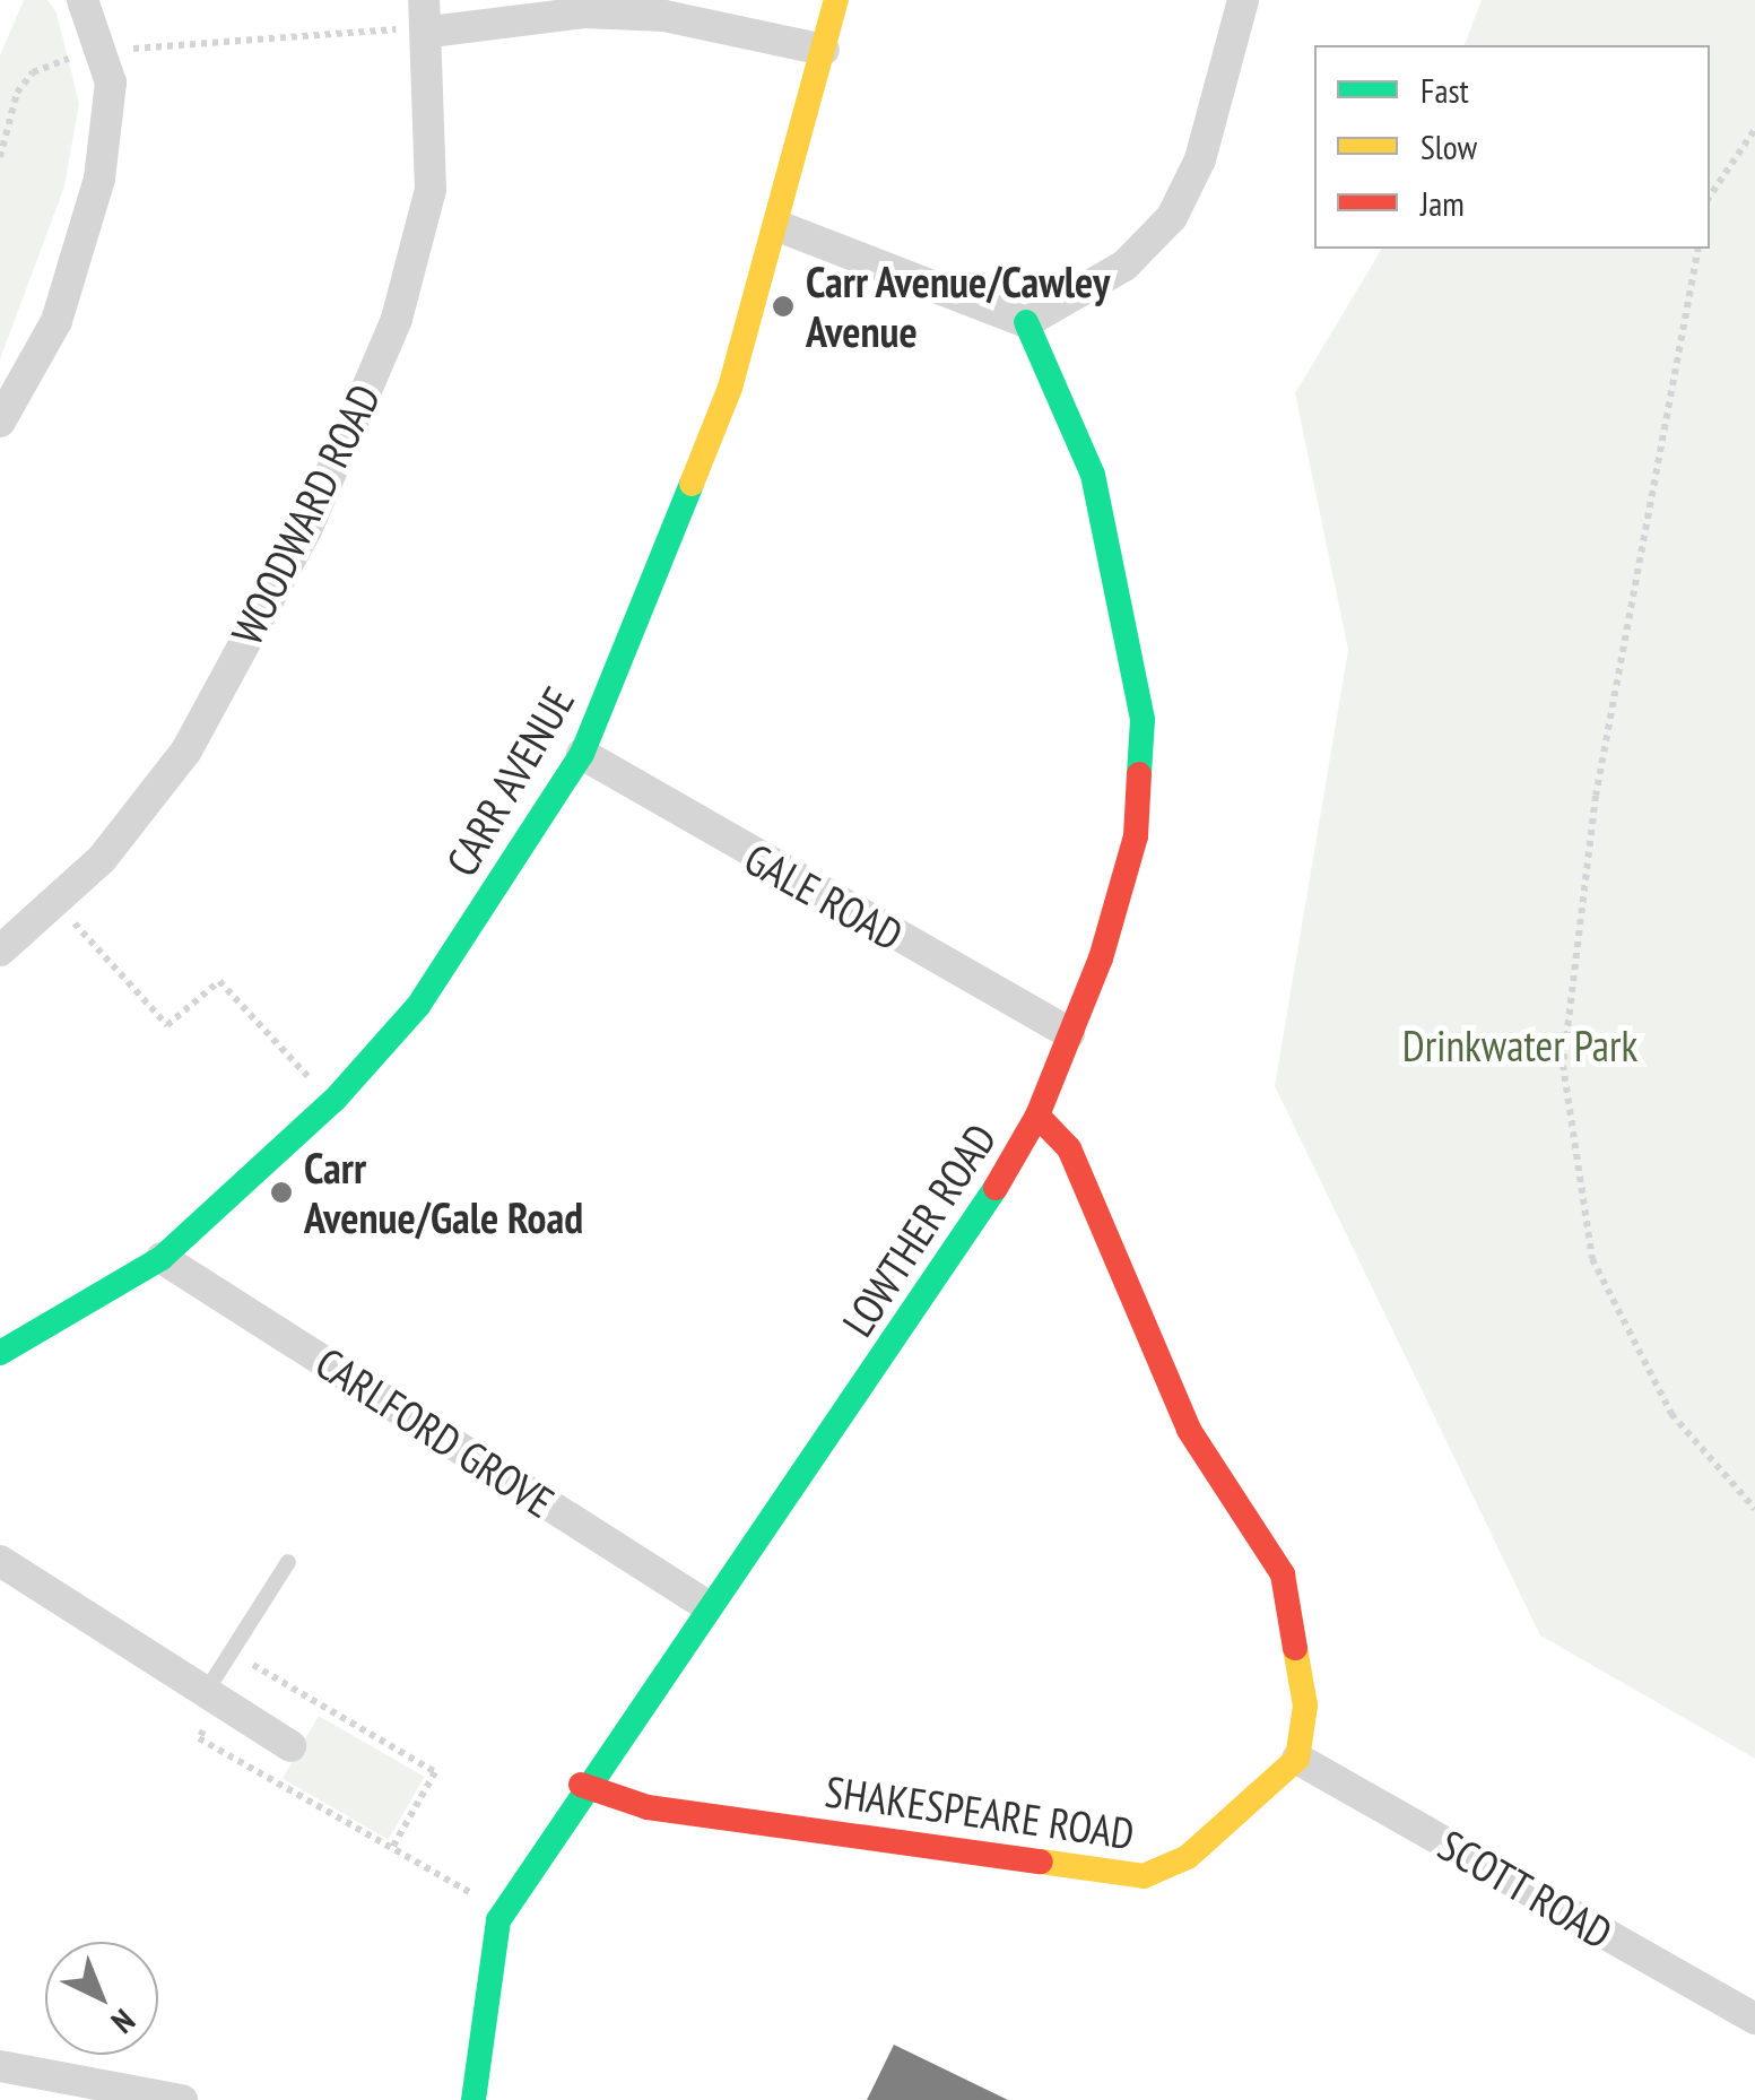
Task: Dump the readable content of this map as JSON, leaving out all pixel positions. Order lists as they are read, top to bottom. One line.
{"streets":{"street":["WOODWARD ROAD","CARR AVENUE","GALE ROAD","LOWTHER ROAD","CARLFORD GROVE","SHAKESPEARE ROAD","SCOTT ROAD"]},"crossings":[["CARR AVENUE","GALE ROAD"],["CARR AVENUE","CARLFORD GROVE"],["GALE ROAD","LOWTHER ROAD"],["LOWTHER ROAD","CARLFORD GROVE"],["LOWTHER ROAD","SHAKESPEARE ROAD"],["SHAKESPEARE ROAD","SCOTT ROAD"]],"parks":["Drinkwater Park"],"places":["Carr Avenue/Cawley Avenue","Carr Avenue/Gale Road"],"legend":["Fast","Slow","Jam"],"north":"bottom right"}
